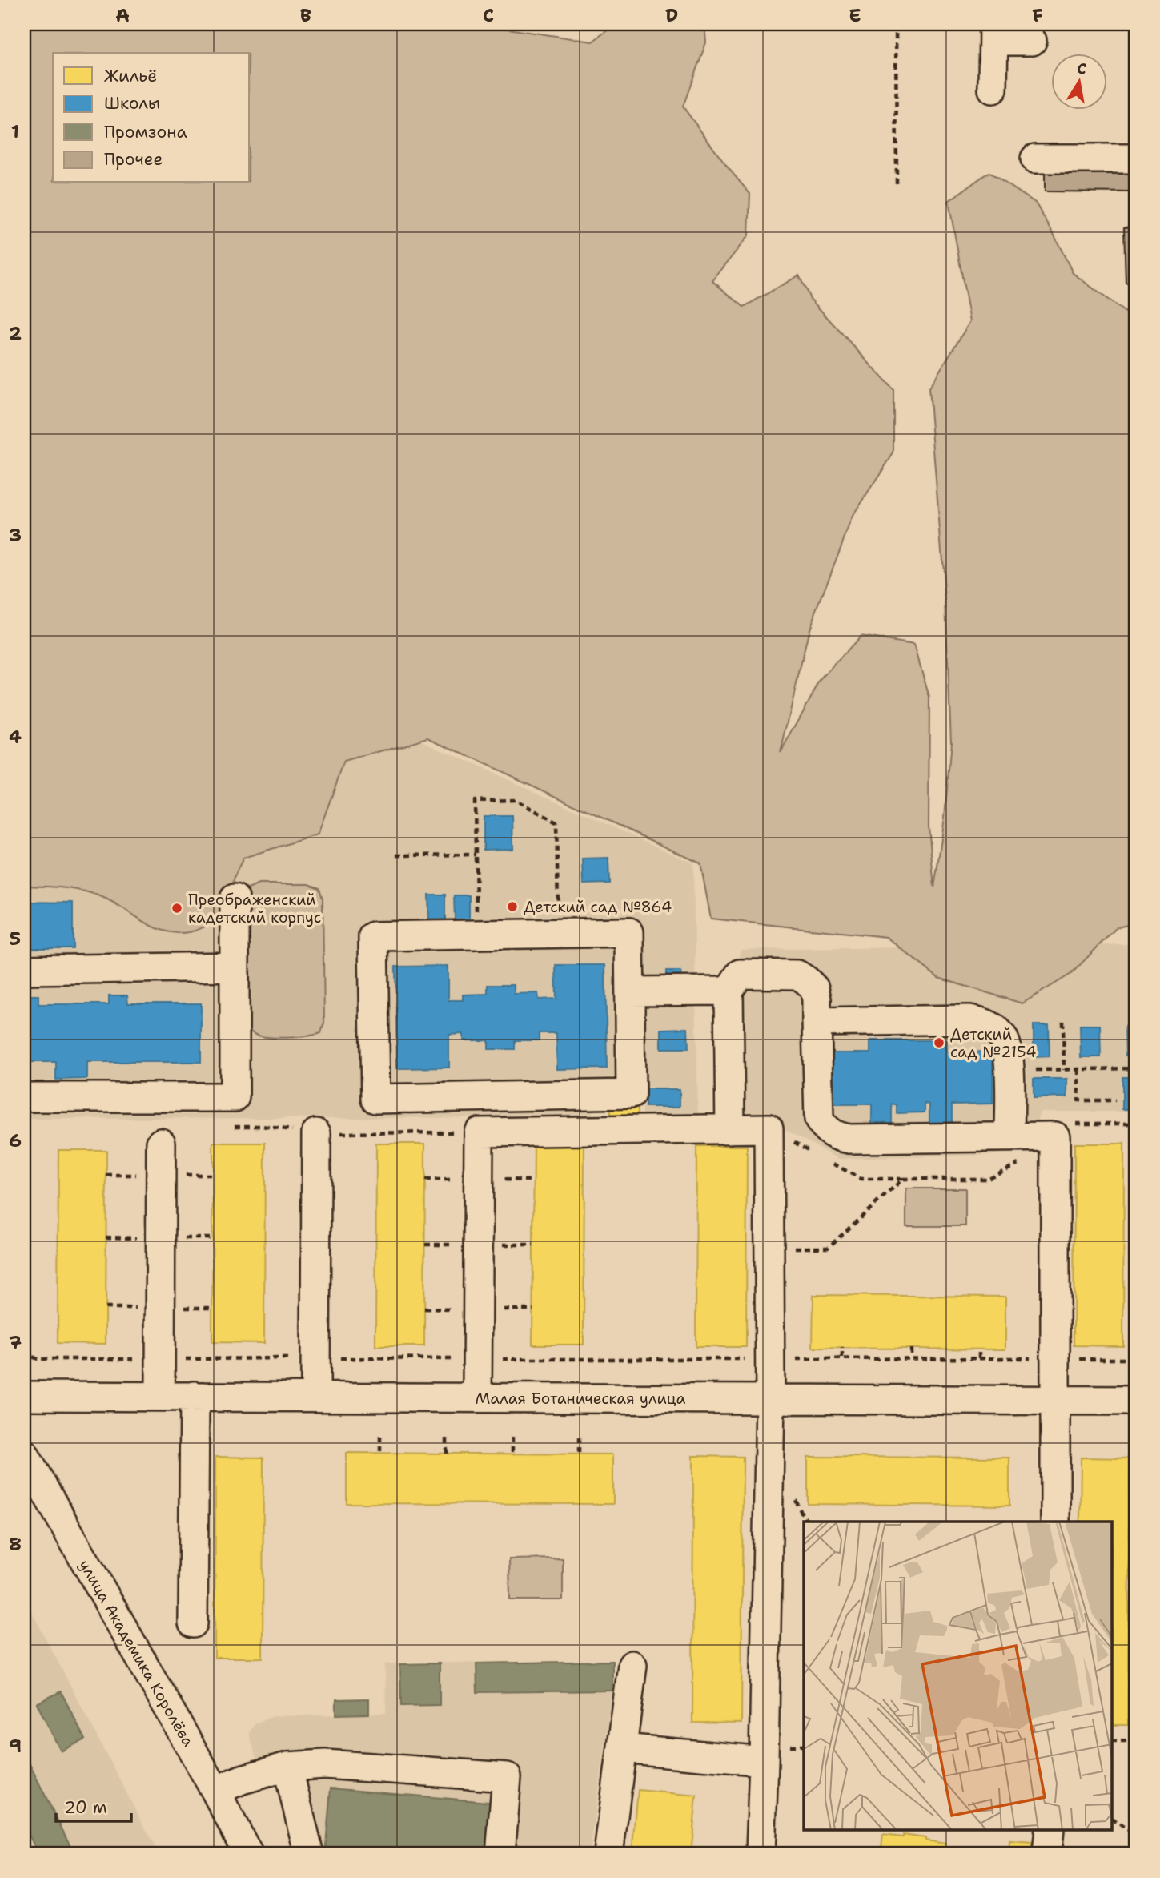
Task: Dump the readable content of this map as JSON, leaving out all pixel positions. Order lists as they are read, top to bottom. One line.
{"streets":{"street":["Малая Ботаническая улица","улица Академика Королёва"]},"places":["Детский сад №864","Преображенский кадетский корпус","Детский сад №2154"],"legend":["Жильё","Школы","Промзона","Прочее"],"scale_bar":"20 m","north":"top","grid":{"columns":["A","B","C","D","E","F"],"rows":["1","2","3","4","5","6","7","8","9"]}}
